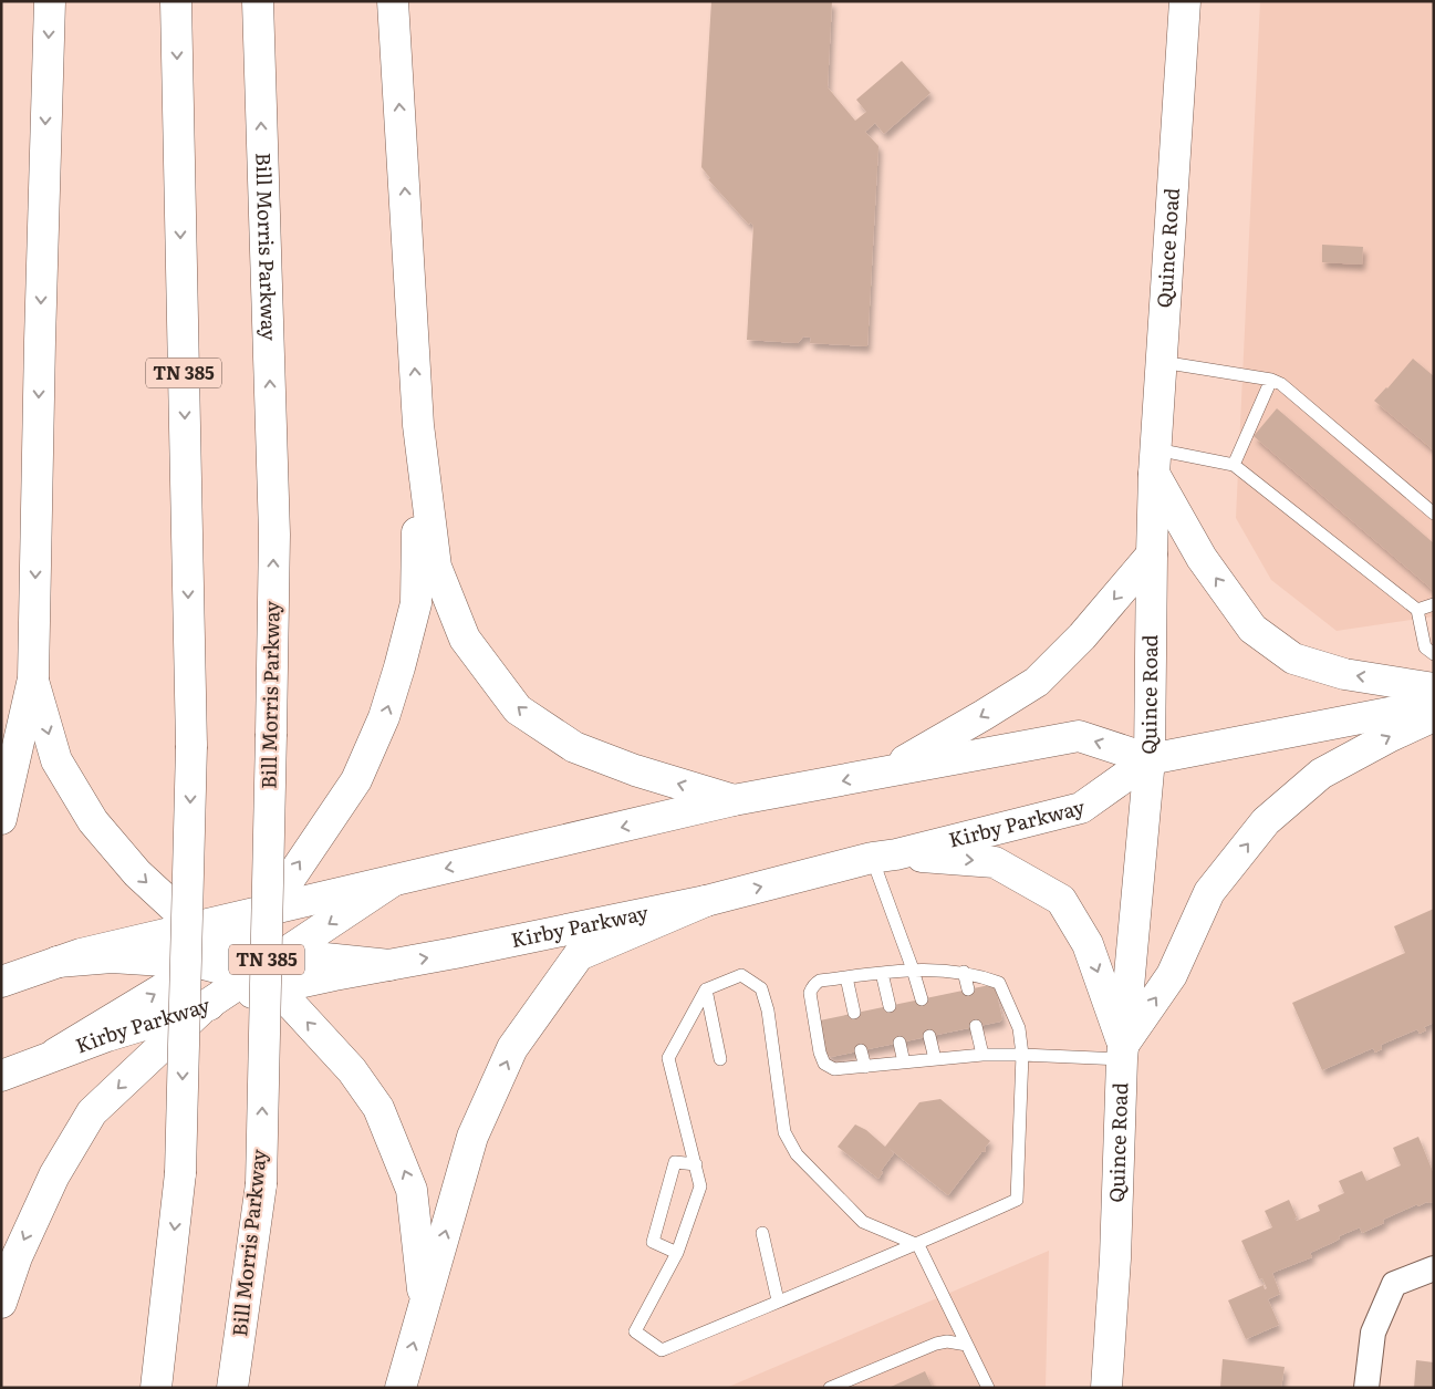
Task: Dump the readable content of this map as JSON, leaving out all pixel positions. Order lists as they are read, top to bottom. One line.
{"streets":{"main road":["Bill Morris Parkway","Quince Road","TN 385","Kirby Parkway"]},"crossings":[["Quince Road","Kirby Parkway"]]}
